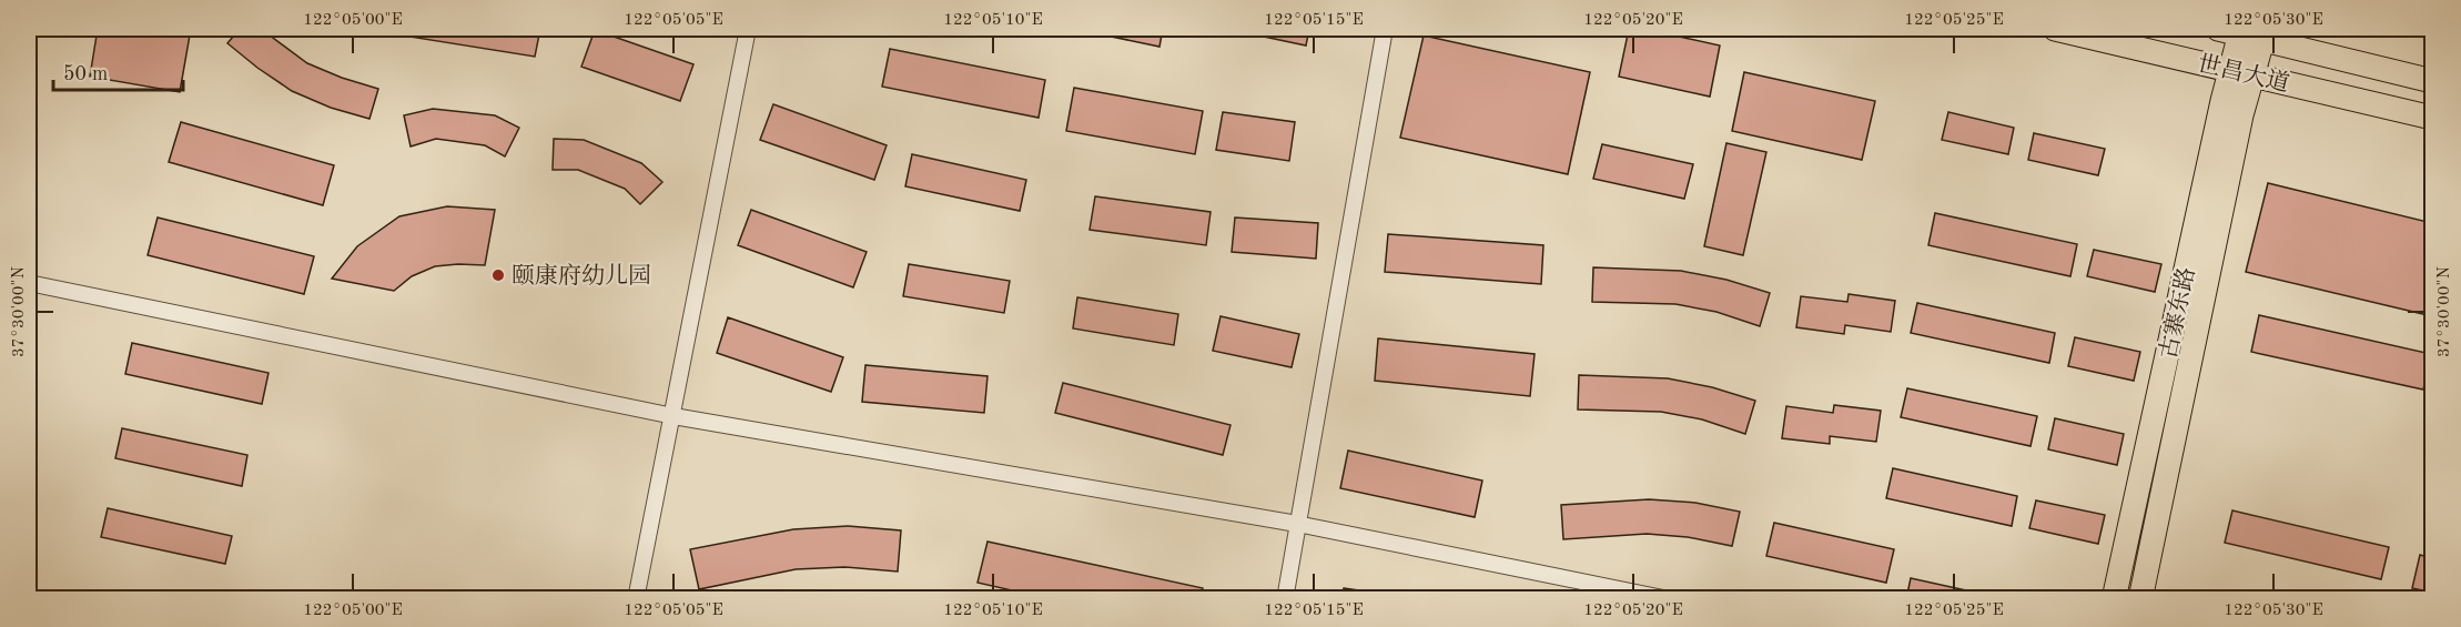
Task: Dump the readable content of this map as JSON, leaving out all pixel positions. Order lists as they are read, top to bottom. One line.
{"streets":{"main road":["世昌大道","古寨东路"]},"crossings":[["世昌大道","古寨东路"]],"places":["颐康府幼儿园"],"scale_bar":"50 m","coordinates":["122°05'00\"E","122°05'05\"E","122°05'10\"E","122°05'15\"E","122°05'20\"E","122°05'25\"E","122°05'30\"E","37°30'00\"N"]}
